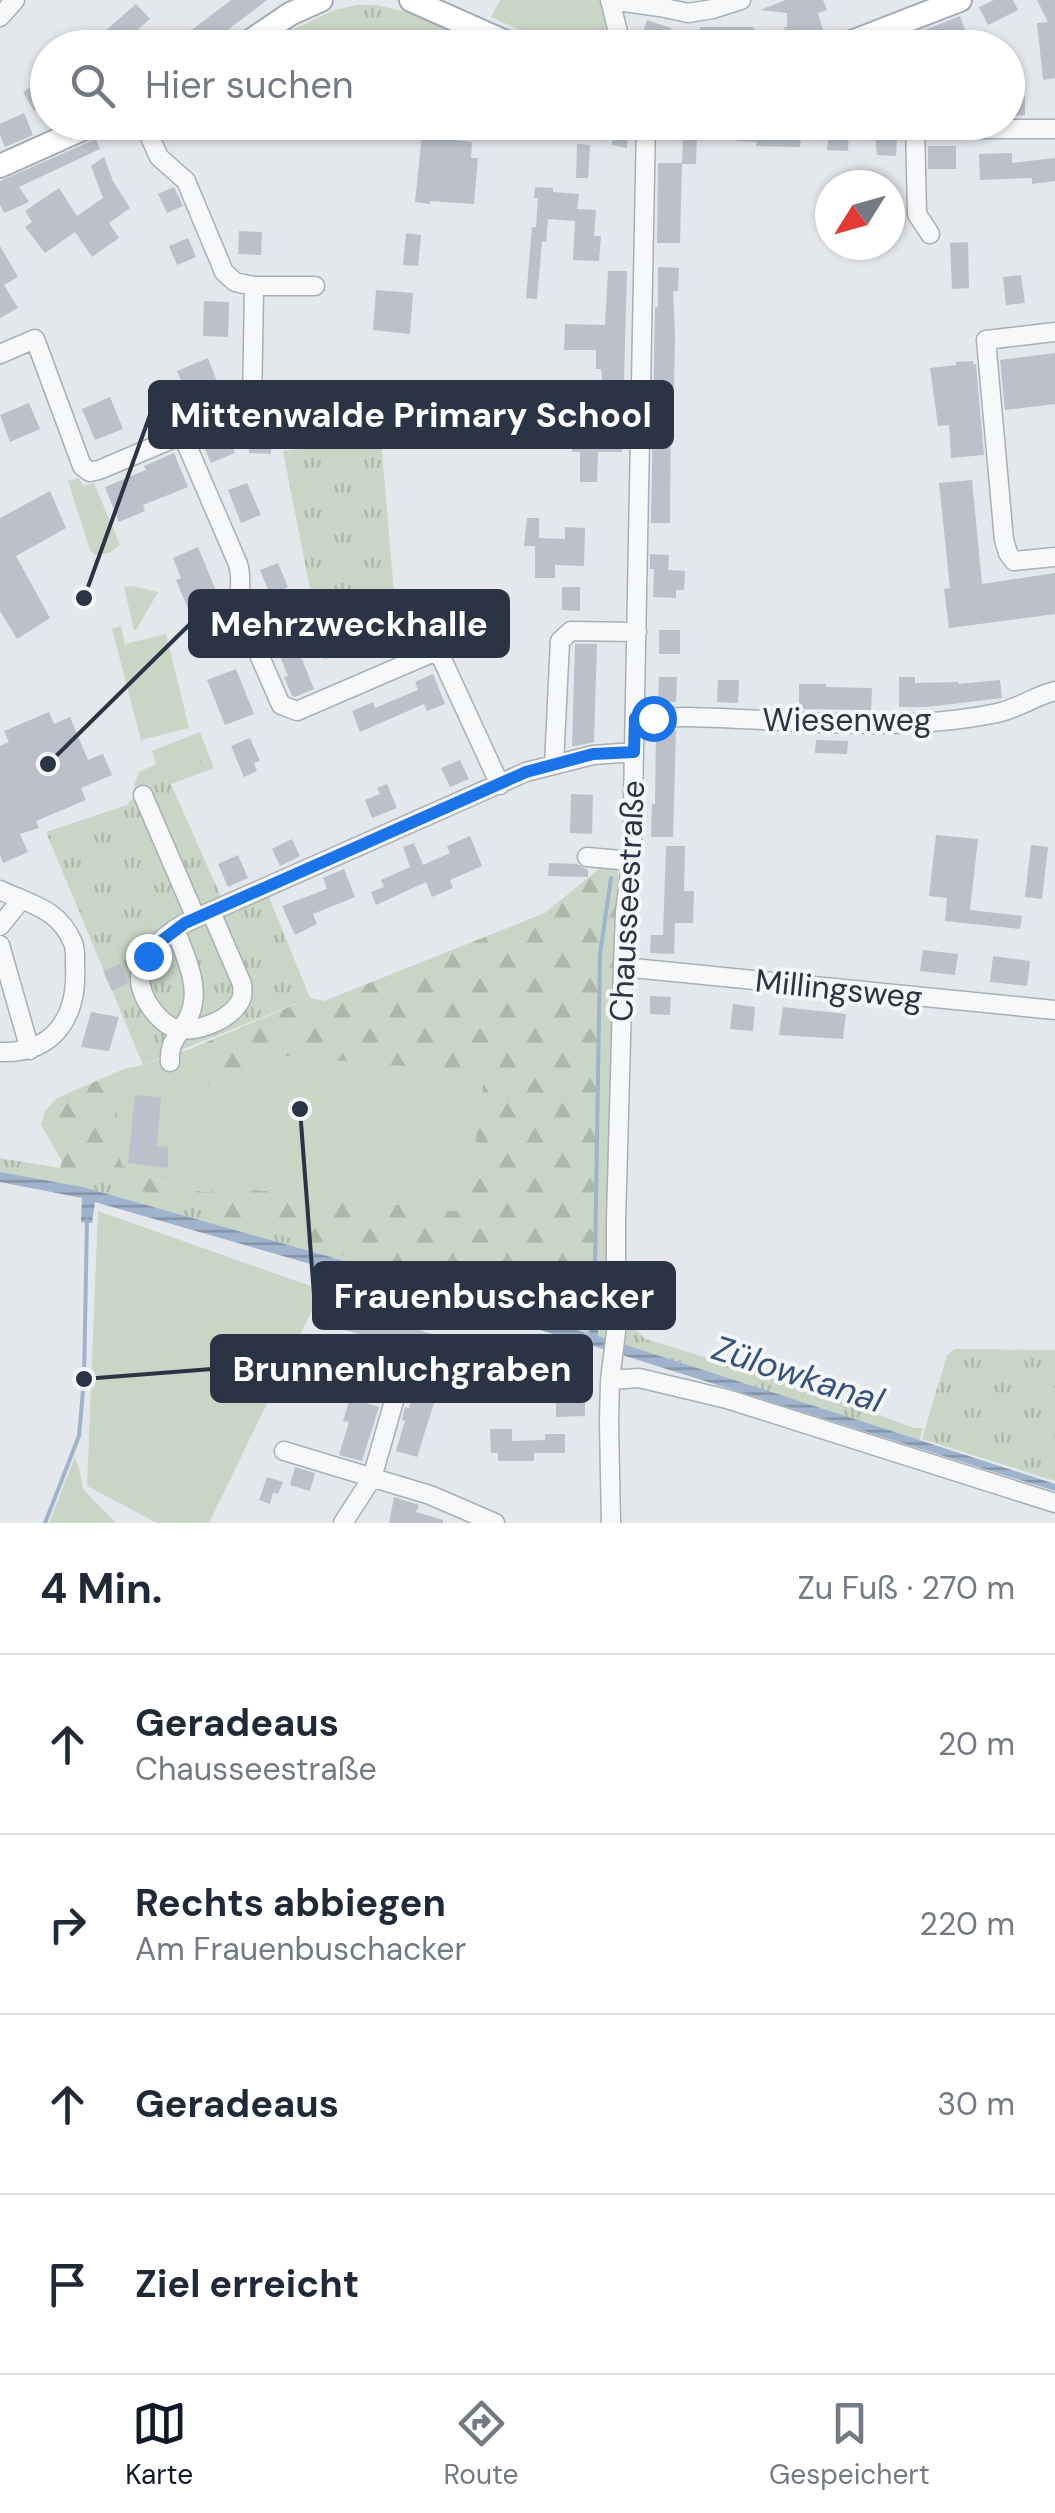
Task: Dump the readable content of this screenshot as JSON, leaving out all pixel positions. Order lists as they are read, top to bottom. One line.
{"streets":{"street":["Wiesenweg","Chausseestraße","Millingsweg"]},"crossings":[["Wiesenweg","Chausseestraße"],["Chausseestraße","Millingsweg"]],"water":["Zülowkanal"],"places":["Mittenwalde Primary School","Mehrzweckhalle","Frauenbuschacker","Brunnenluchgraben"],"north":"bottom left","page":{"search":"Hier suchen","heading":["4 Min.","Zu Fuß · 270 m"],"list":[["Geradeaus","Chausseestraße","20 m"],["Rechts abbiegen","Am Frauenbuschacker","220 m"],["Geradeaus","30 m"],"Ziel erreicht"],"nav":["Karte","Route","Gespeichert"]}}
